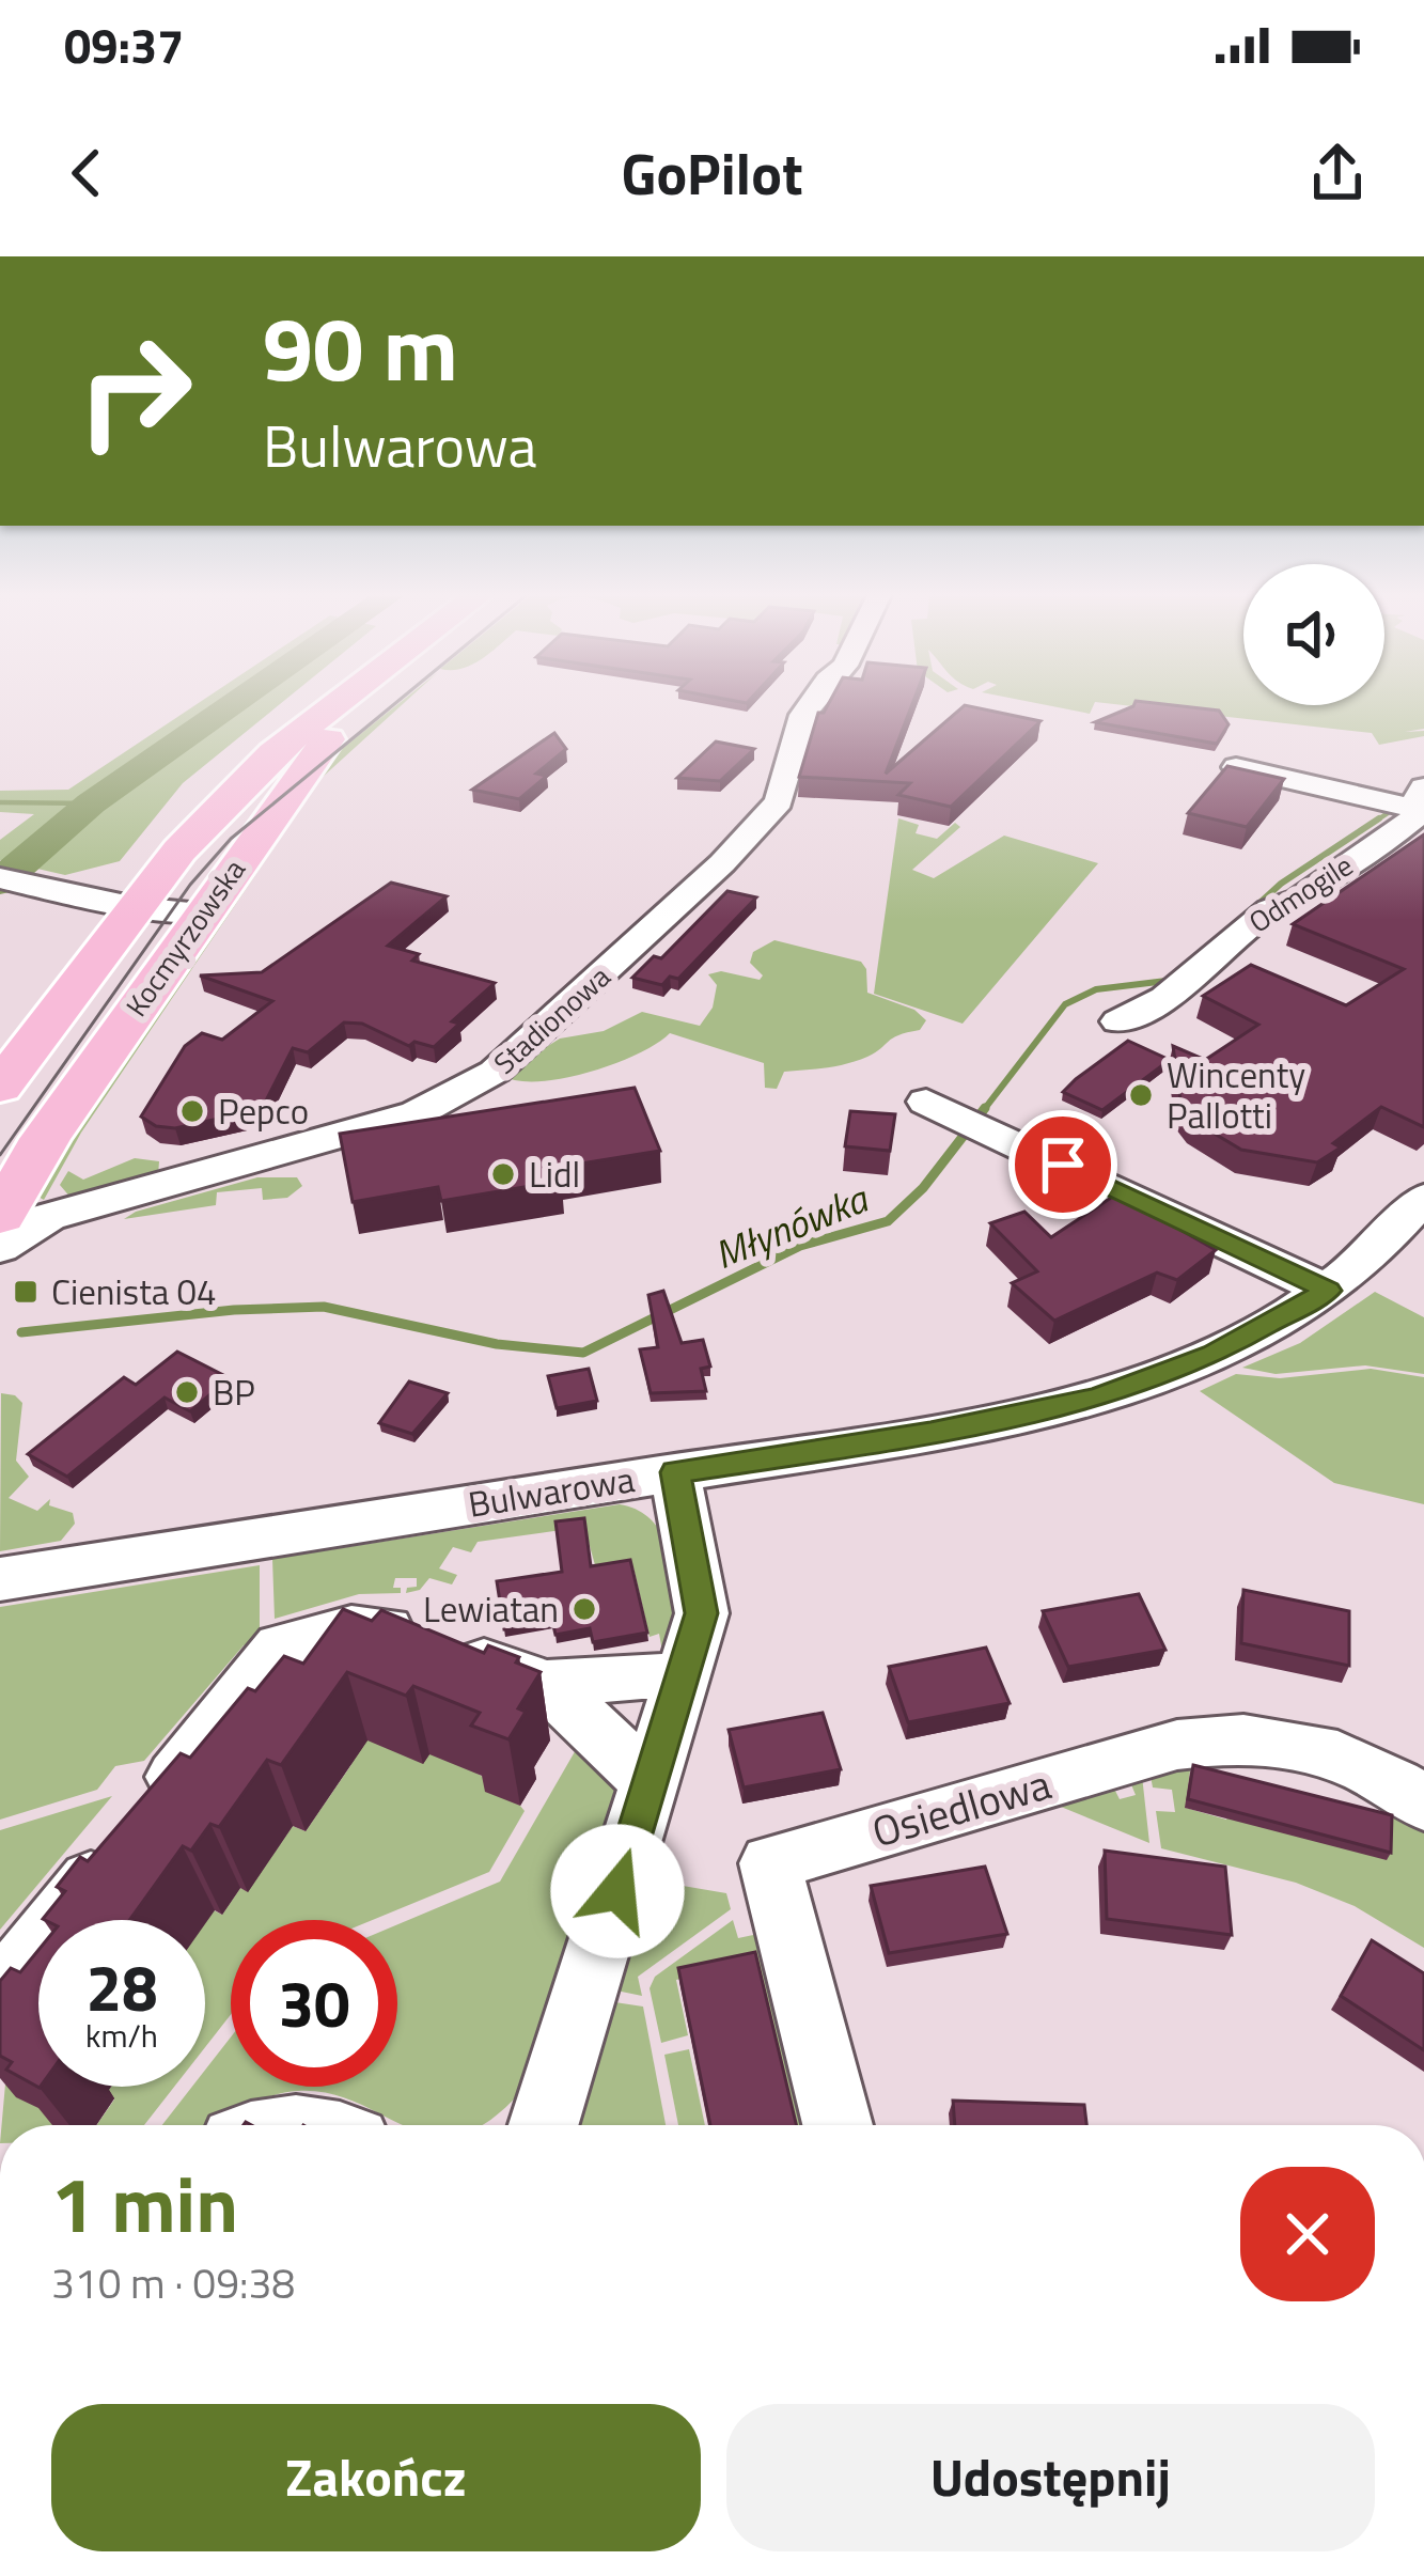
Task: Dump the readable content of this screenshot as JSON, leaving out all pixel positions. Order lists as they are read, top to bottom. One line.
{"streets":{"main road":["Kocmyrzowska"],"street":["Odmogile","Stadionowa","Bulwarowa","Osiedlowa"]},"crossings":[["Kocmyrzowska","Stadionowa"]],"water":["Młynówka"],"places":{"other":["Wincenty Pallotti","Pepco","Lidl","BP","Lewiatan"],"transit":["Cienista 04"]},"page":{"status":"09:37","header":"GoPilot","turn":["90 m","Bulwarowa"],"speed":"28 km/h","limit":"30","heading":["1 min","310 m · 09:38"],"buttons":["Zakończ","Udostępnij"]}}
